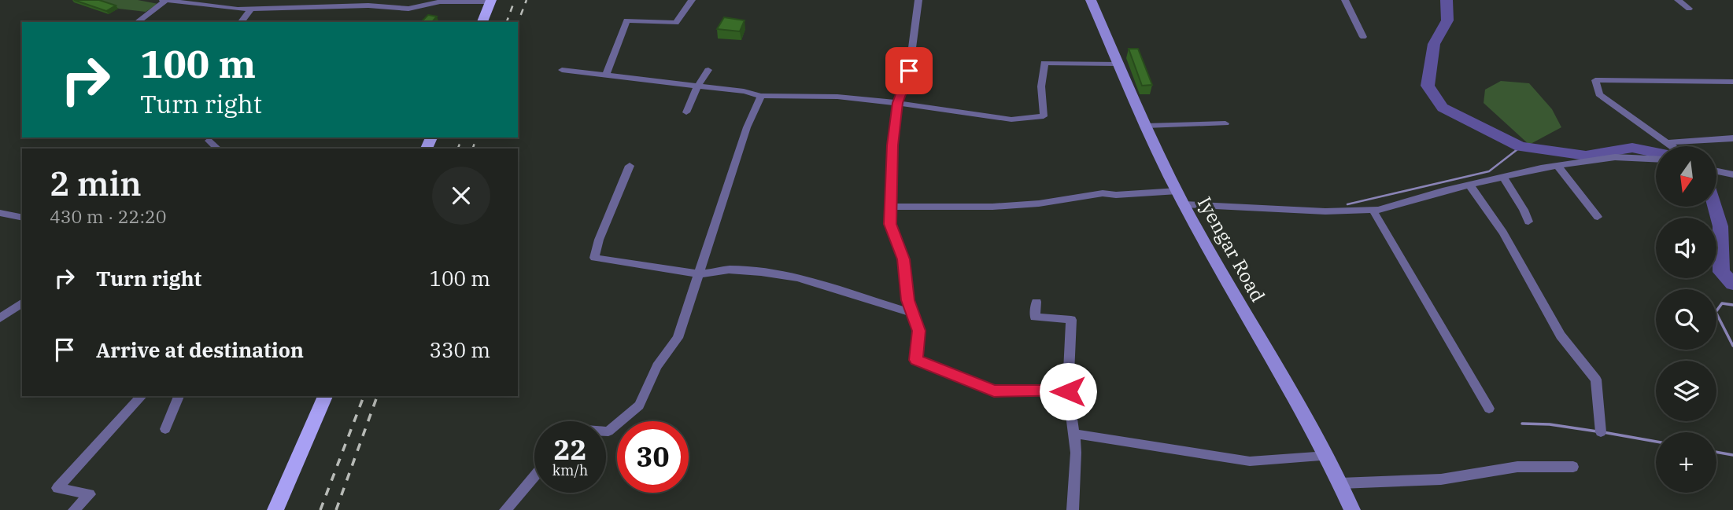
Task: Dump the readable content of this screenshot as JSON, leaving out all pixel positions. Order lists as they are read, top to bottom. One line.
{"streets":{"main road":["Iyengar Road"]},"north":"bottom","page":{"turn":["100 m","Turn right"],"map_buttons":"+","heading":["2 min","430 m · 22:20"],"list":[{"name":"Turn right","value":"100 m"},{"name":"Arrive at destination","value":"330 m"}],"speed":"22 km/h","limit":"30"}}
